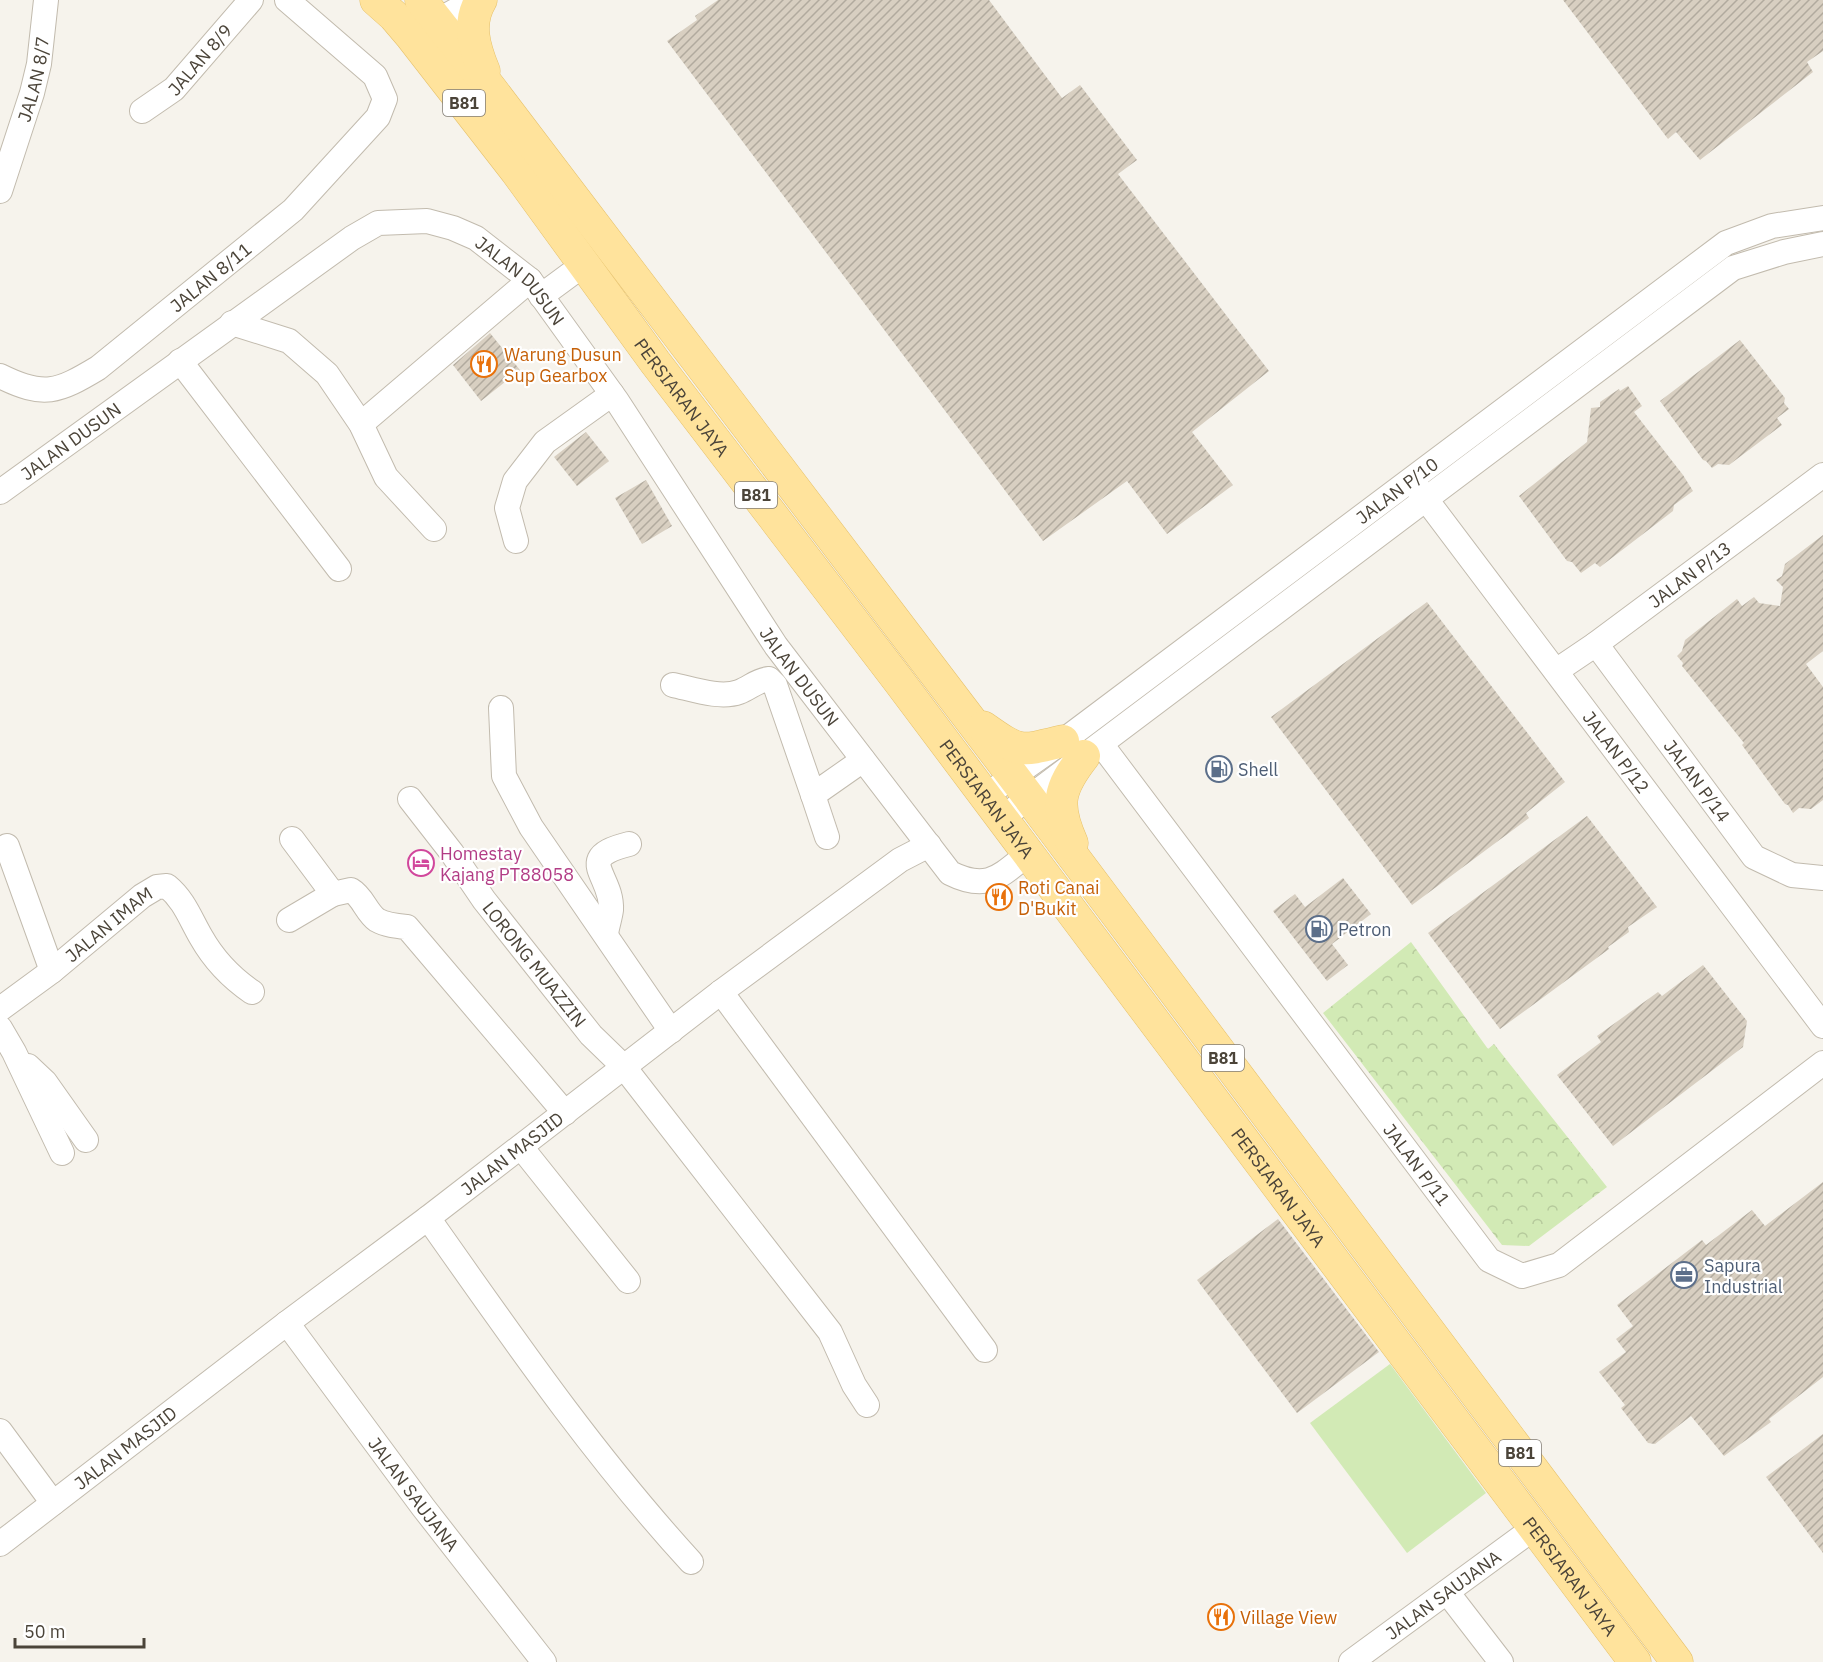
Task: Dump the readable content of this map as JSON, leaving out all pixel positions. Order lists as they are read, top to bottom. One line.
{"streets":{"main road":["B81","PERSIARAN JAYA"],"street":["JALAN 8/9","JALAN 8/7","JALAN 8/11","JALAN DUSUN","JALAN P/10","JALAN P/13","JALAN P/12","JALAN P/14","JALAN IMAM","LORONG MUAZZIN","JALAN MASJID","JALAN P/11","JALAN SAUJANA"]},"crossings":[["JALAN DUSUN","JALAN MASJID"],["PERSIARAN JAYA","JALAN P/10"],["PERSIARAN JAYA","JALAN SAUJANA"],["JALAN P/10","JALAN P/12"],["JALAN P/10","JALAN P/11"],["JALAN P/13","JALAN P/12"],["JALAN P/13","JALAN P/14"],["LORONG MUAZZIN","JALAN MASJID"],["JALAN MASJID","JALAN SAUJANA"]],"places":{"restaurant":["Warung Dusun Sup Gearbox","Roti Canai D'Bukit","Village View"],"fuel station":["Shell","Petron"],"hotel":["Homestay Kajang PT88058"],"office":["Sapura Industrial"]},"scale_bar":"50 m"}
